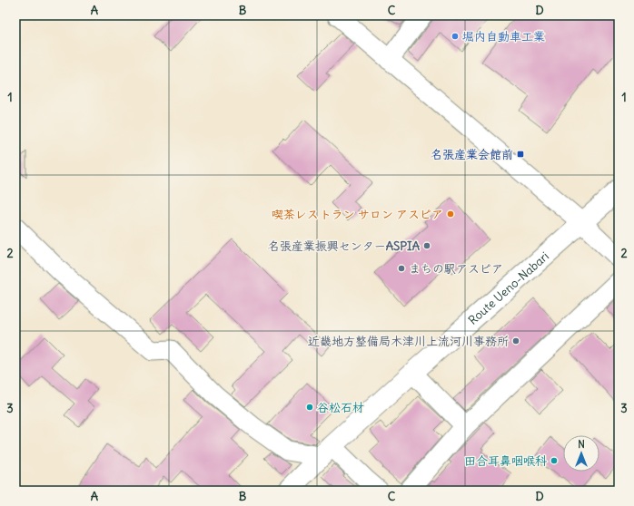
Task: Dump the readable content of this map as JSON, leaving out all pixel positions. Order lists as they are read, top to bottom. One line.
{"streets":{"main road":["Route Ueno-Nabari"]},"places":{"other":["堀内自動車工業","喫茶レストラン サロン アスピア","名張産業振興センターASPIA","まちの駅アスピア","近畿地方整備局木津川上流河川事務所","谷松石材","田合耳鼻咽喉科"],"transit":["名張産業会館前"]},"north":"top","grid":{"columns":["A","B","C","D"],"rows":["1","2","3"]}}
